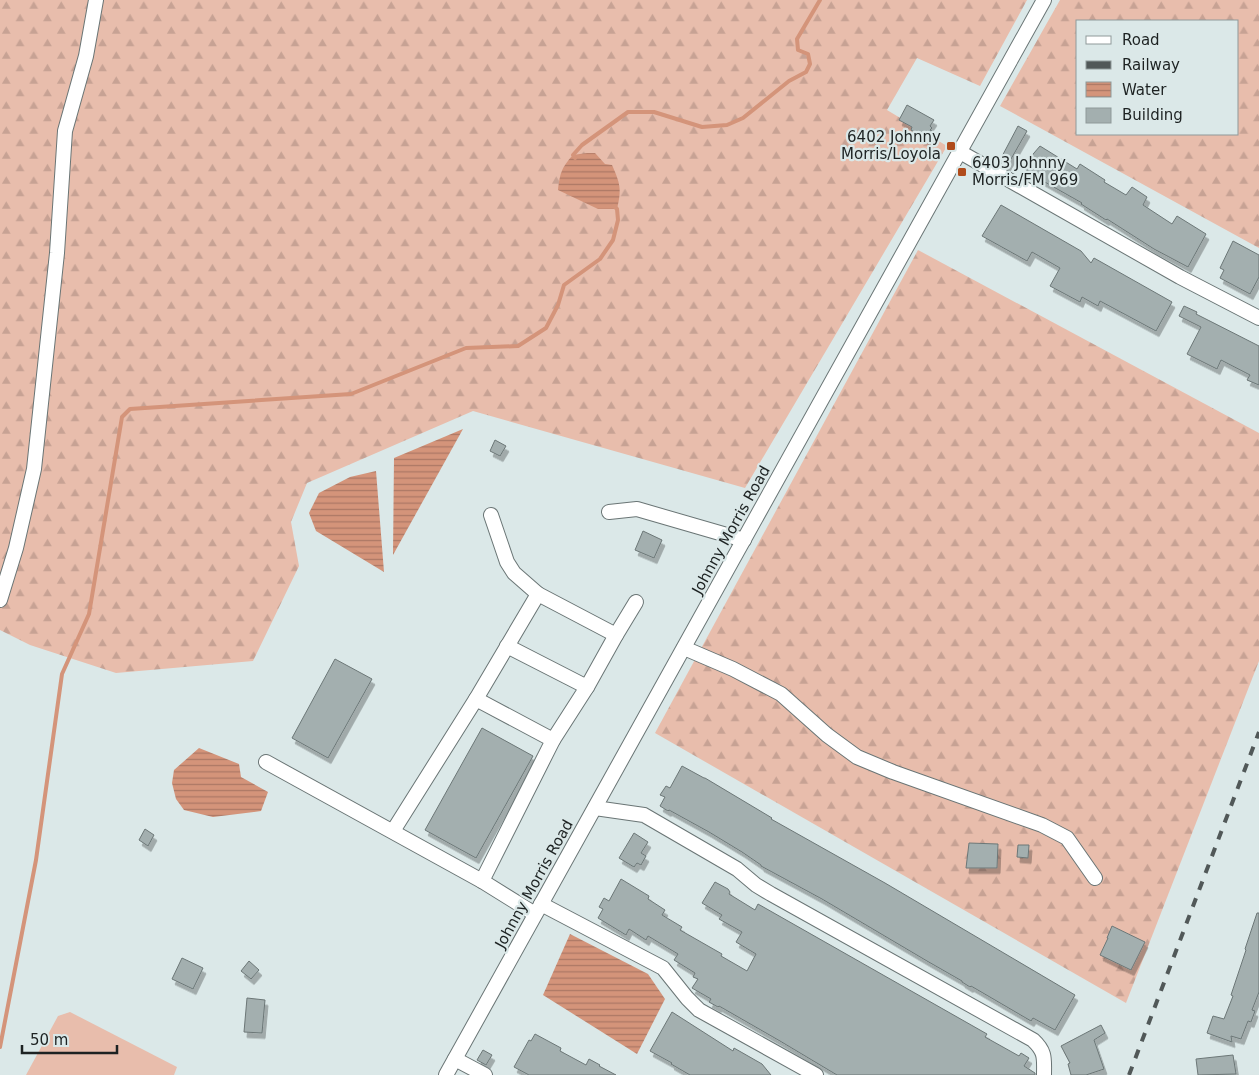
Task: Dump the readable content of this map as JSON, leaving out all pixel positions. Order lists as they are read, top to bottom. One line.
{"streets":{"street":["Johnny Morris Road"]},"places":{"transit":["6402 Johnny Morris/Loyola","6403 Johnny Morris/FM 969"]},"legend":["Road","Railway","Water","Building"],"scale_bar":"50 m"}
